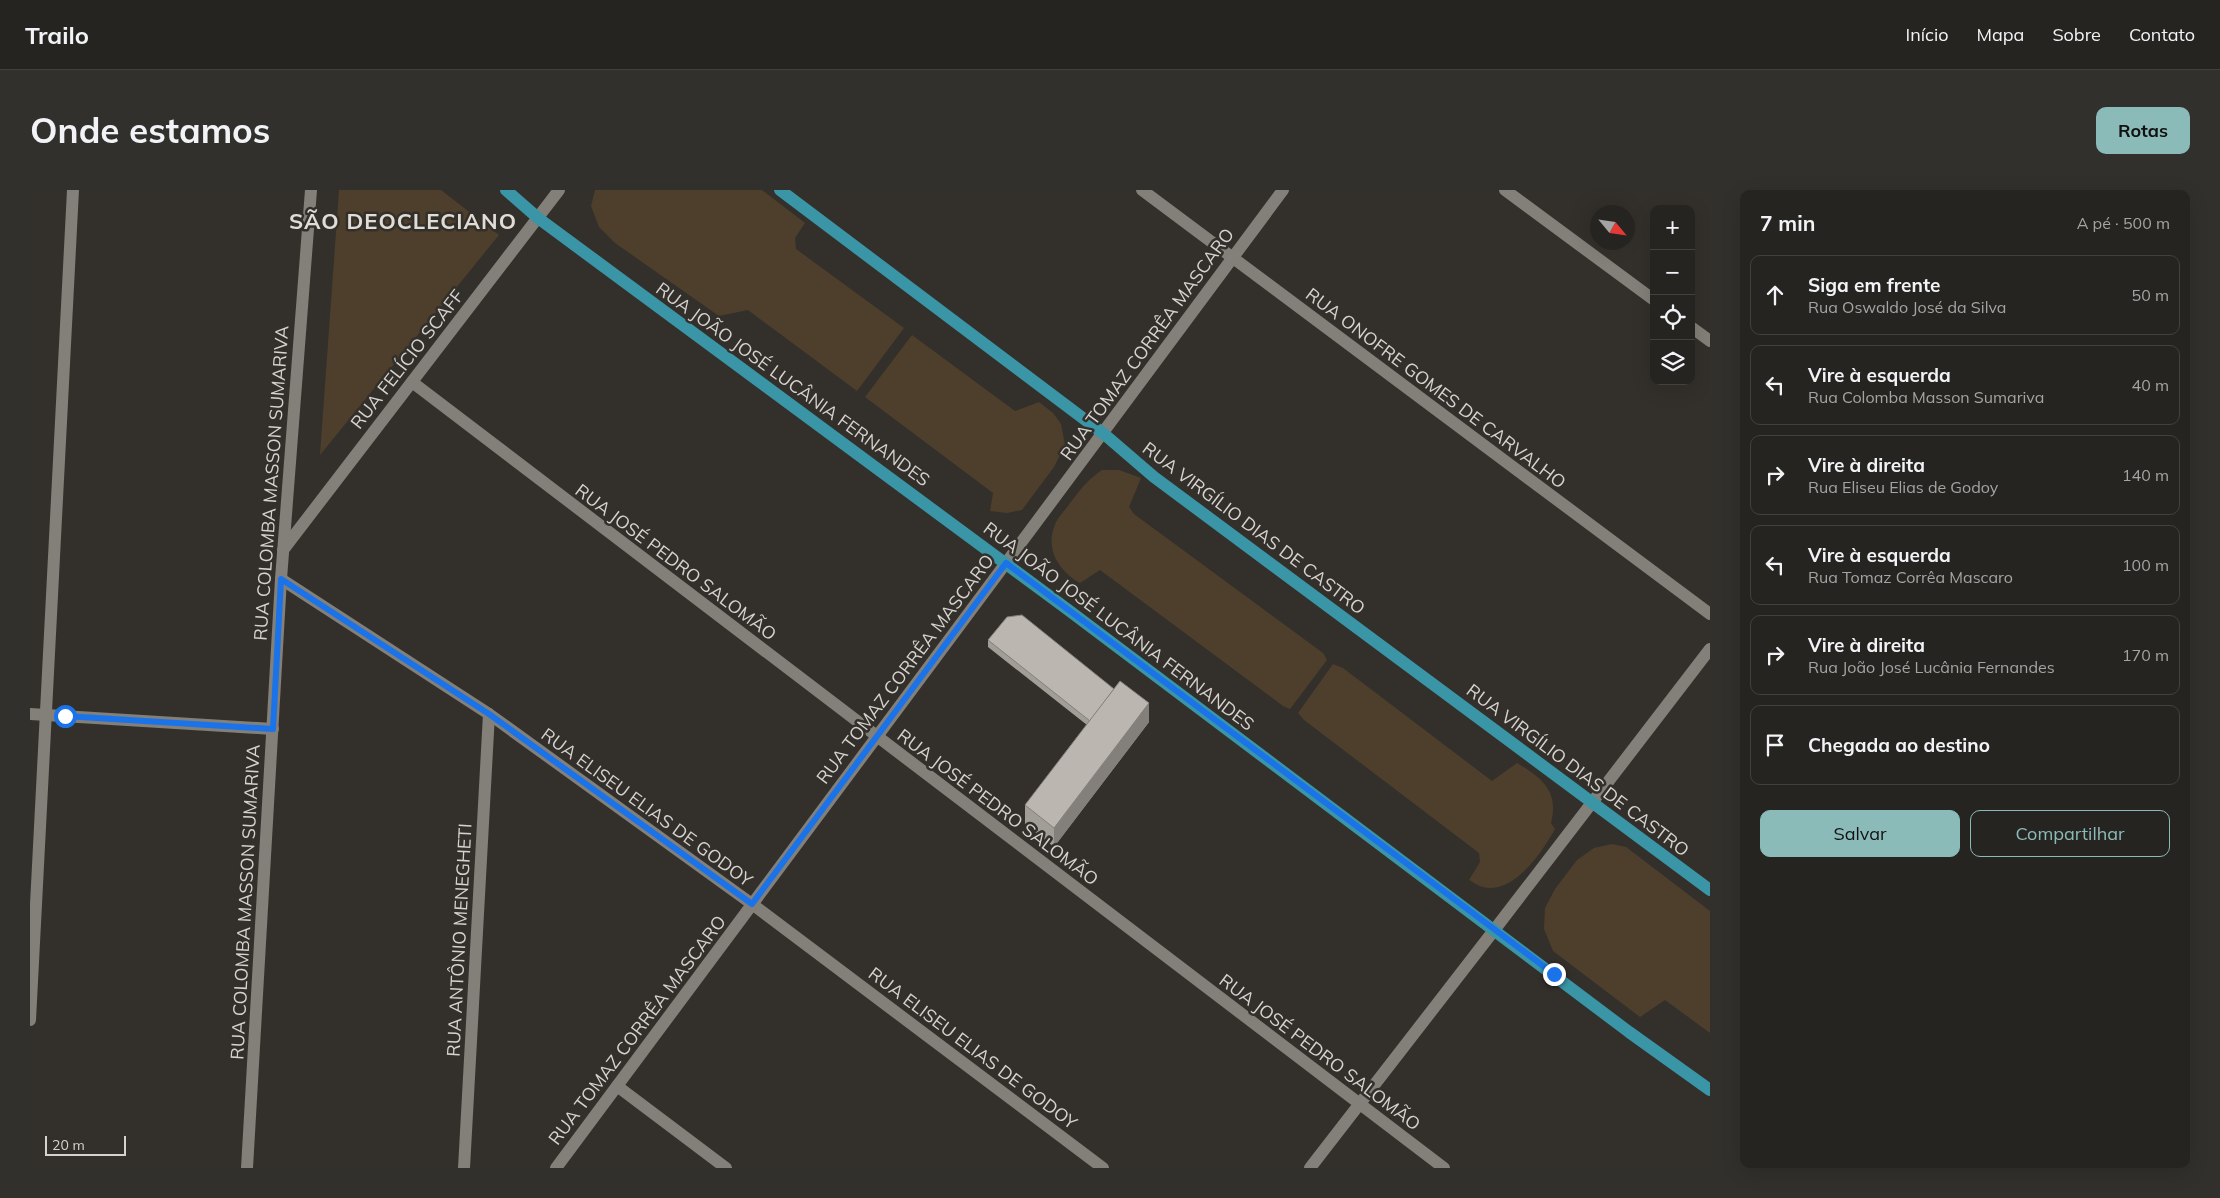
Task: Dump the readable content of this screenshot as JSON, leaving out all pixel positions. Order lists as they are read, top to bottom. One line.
{"streets":{"main road":["RUA JOÃO JOSÉ LUCÂNIA FERNANDES","RUA VIRGÍLIO DIAS DE CASTRO"],"street":["RUA TOMAZ CORRÊA MASCARO","RUA FELÍCIO SCAFF","RUA ONOFRE GOMES DE CARVALHO","RUA COLOMBA MASSON SUMARIVA","RUA JOSÉ PEDRO SALOMÃO","RUA ELISEU ELIAS DE GODOY","RUA ANTÔNIO MENEGHETI"]},"crossings":[["RUA TOMAZ CORRÊA MASCARO","RUA JOÃO JOSÉ LUCÂNIA FERNANDES"],["RUA TOMAZ CORRÊA MASCARO","RUA ONOFRE GOMES DE CARVALHO"],["RUA TOMAZ CORRÊA MASCARO","RUA VIRGÍLIO DIAS DE CASTRO"],["RUA TOMAZ CORRÊA MASCARO","RUA JOSÉ PEDRO SALOMÃO"],["RUA TOMAZ CORRÊA MASCARO","RUA ELISEU ELIAS DE GODOY"],["RUA FELÍCIO SCAFF","RUA JOÃO JOSÉ LUCÂNIA FERNANDES"],["RUA FELÍCIO SCAFF","RUA COLOMBA MASSON SUMARIVA"],["RUA FELÍCIO SCAFF","RUA JOSÉ PEDRO SALOMÃO"],["RUA COLOMBA MASSON SUMARIVA","RUA ELISEU ELIAS DE GODOY"],["RUA ELISEU ELIAS DE GODOY","RUA ANTÔNIO MENEGHETI"]],"districts":["SÃO DEOCLECIANO"],"scale_bar":"20 m","north":"bottom right","page":{"header":"Trailo","nav":["Início","Mapa","Sobre","Contato"],"buttons":["Rotas",["Salvar","Compartilhar"]],"title":"Onde estamos","heading":["7 min","A pé · 500 m"],"map_buttons":["+","−"],"list":[["Siga em frente","Rua Oswaldo José da Silva","50 m"],["Vire à esquerda","Rua Colomba Masson Sumariva","40 m"],["Vire à direita","Rua Eliseu Elias de Godoy","140 m"],["Vire à esquerda","Rua Tomaz Corrêa Mascaro","100 m"],["Vire à direita","Rua João José Lucânia Fernandes","170 m"],"Chegada ao destino"],"scale":"20 m"}}
